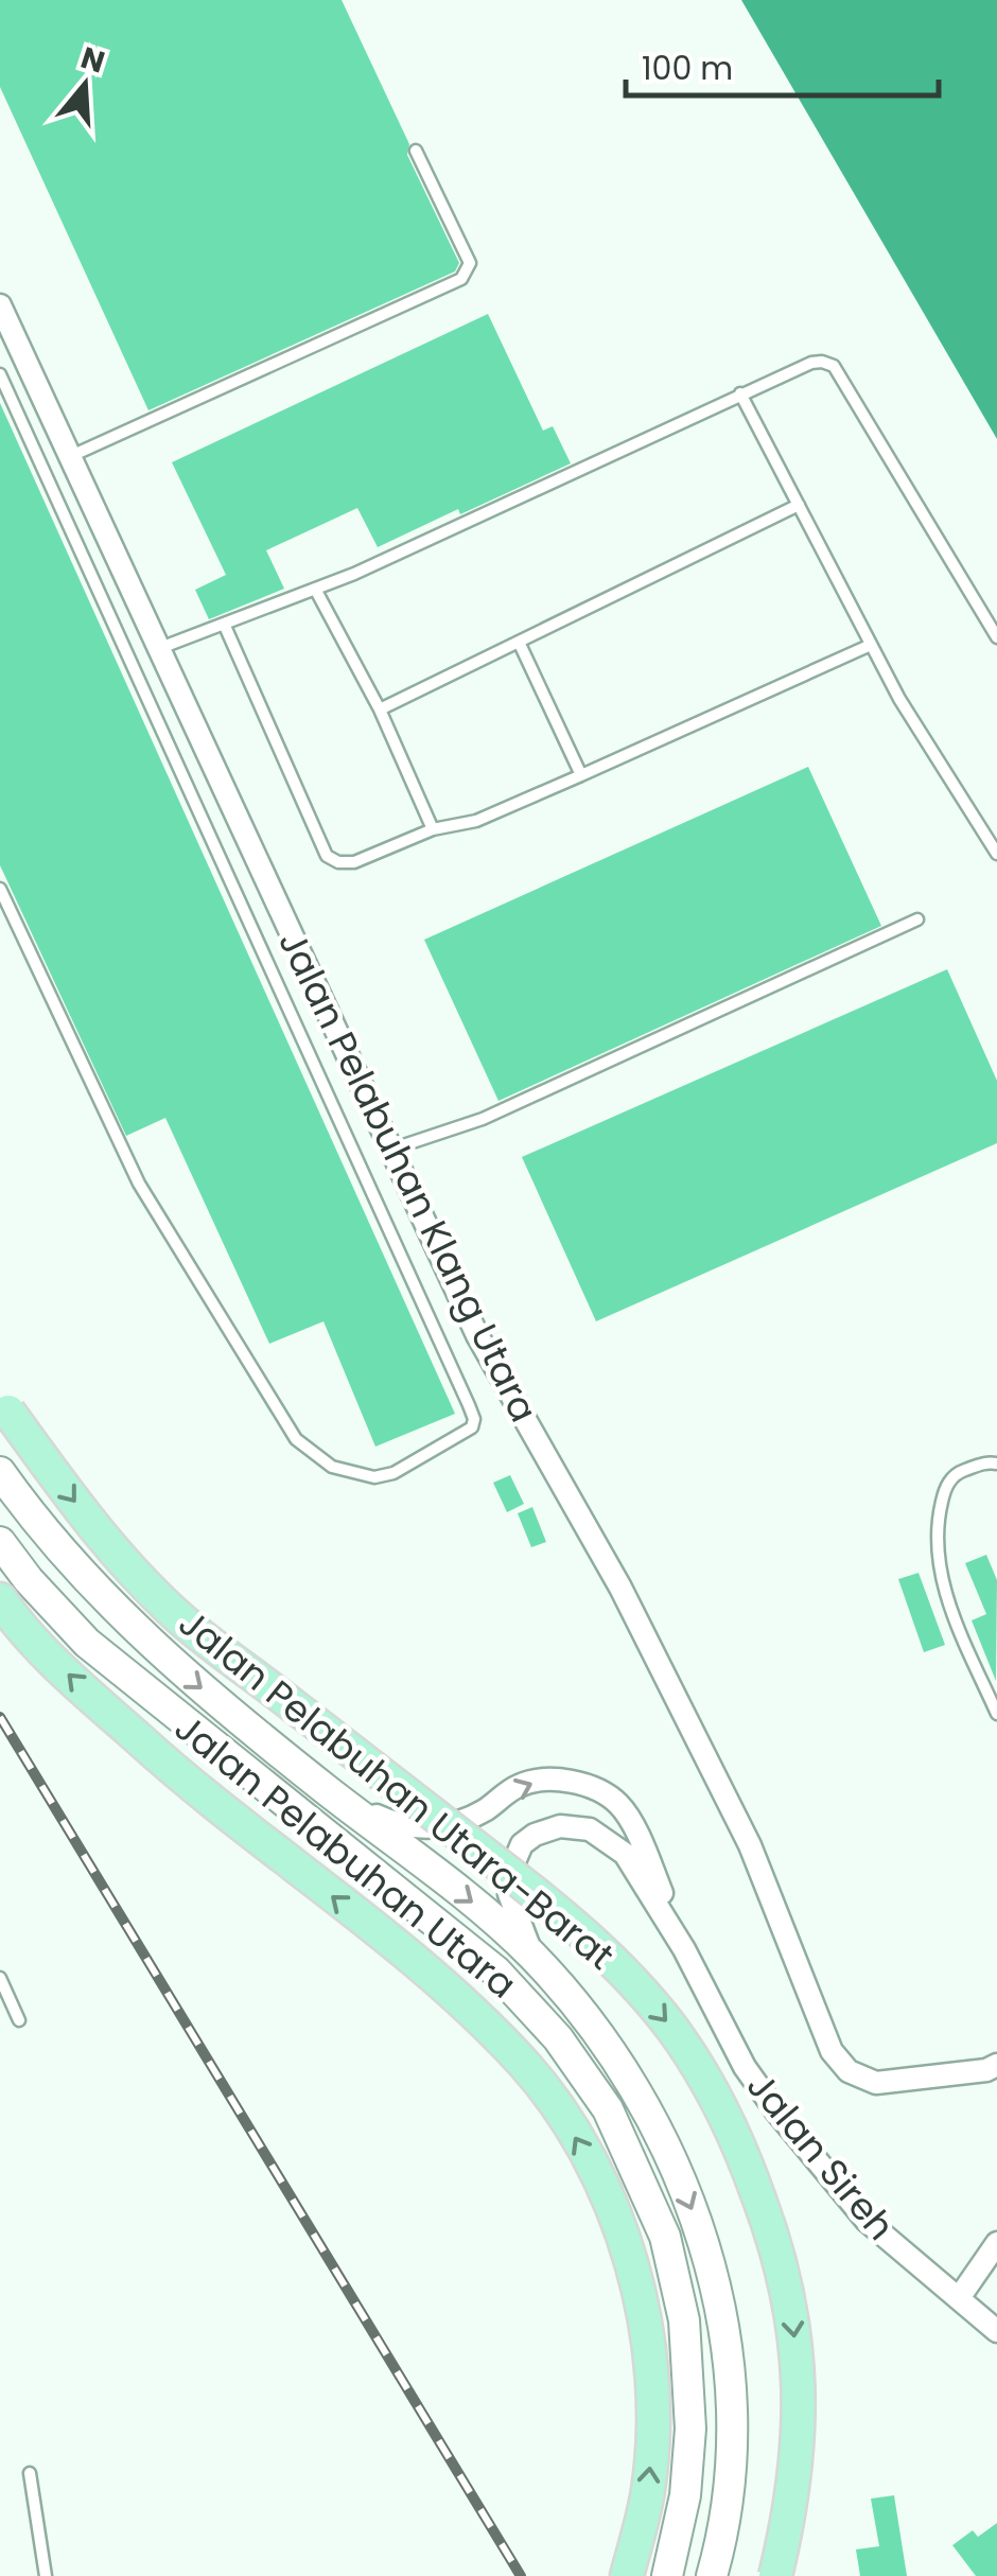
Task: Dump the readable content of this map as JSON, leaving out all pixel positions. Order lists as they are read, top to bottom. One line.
{"streets":{"main road":["Jalan Pelabuhan Utara-Barat","Jalan Pelabuhan Utara"],"street":["Jalan Pelabuhan Klang Utara","Jalan Sireh"]},"scale_bar":"100 m","north":"top"}
